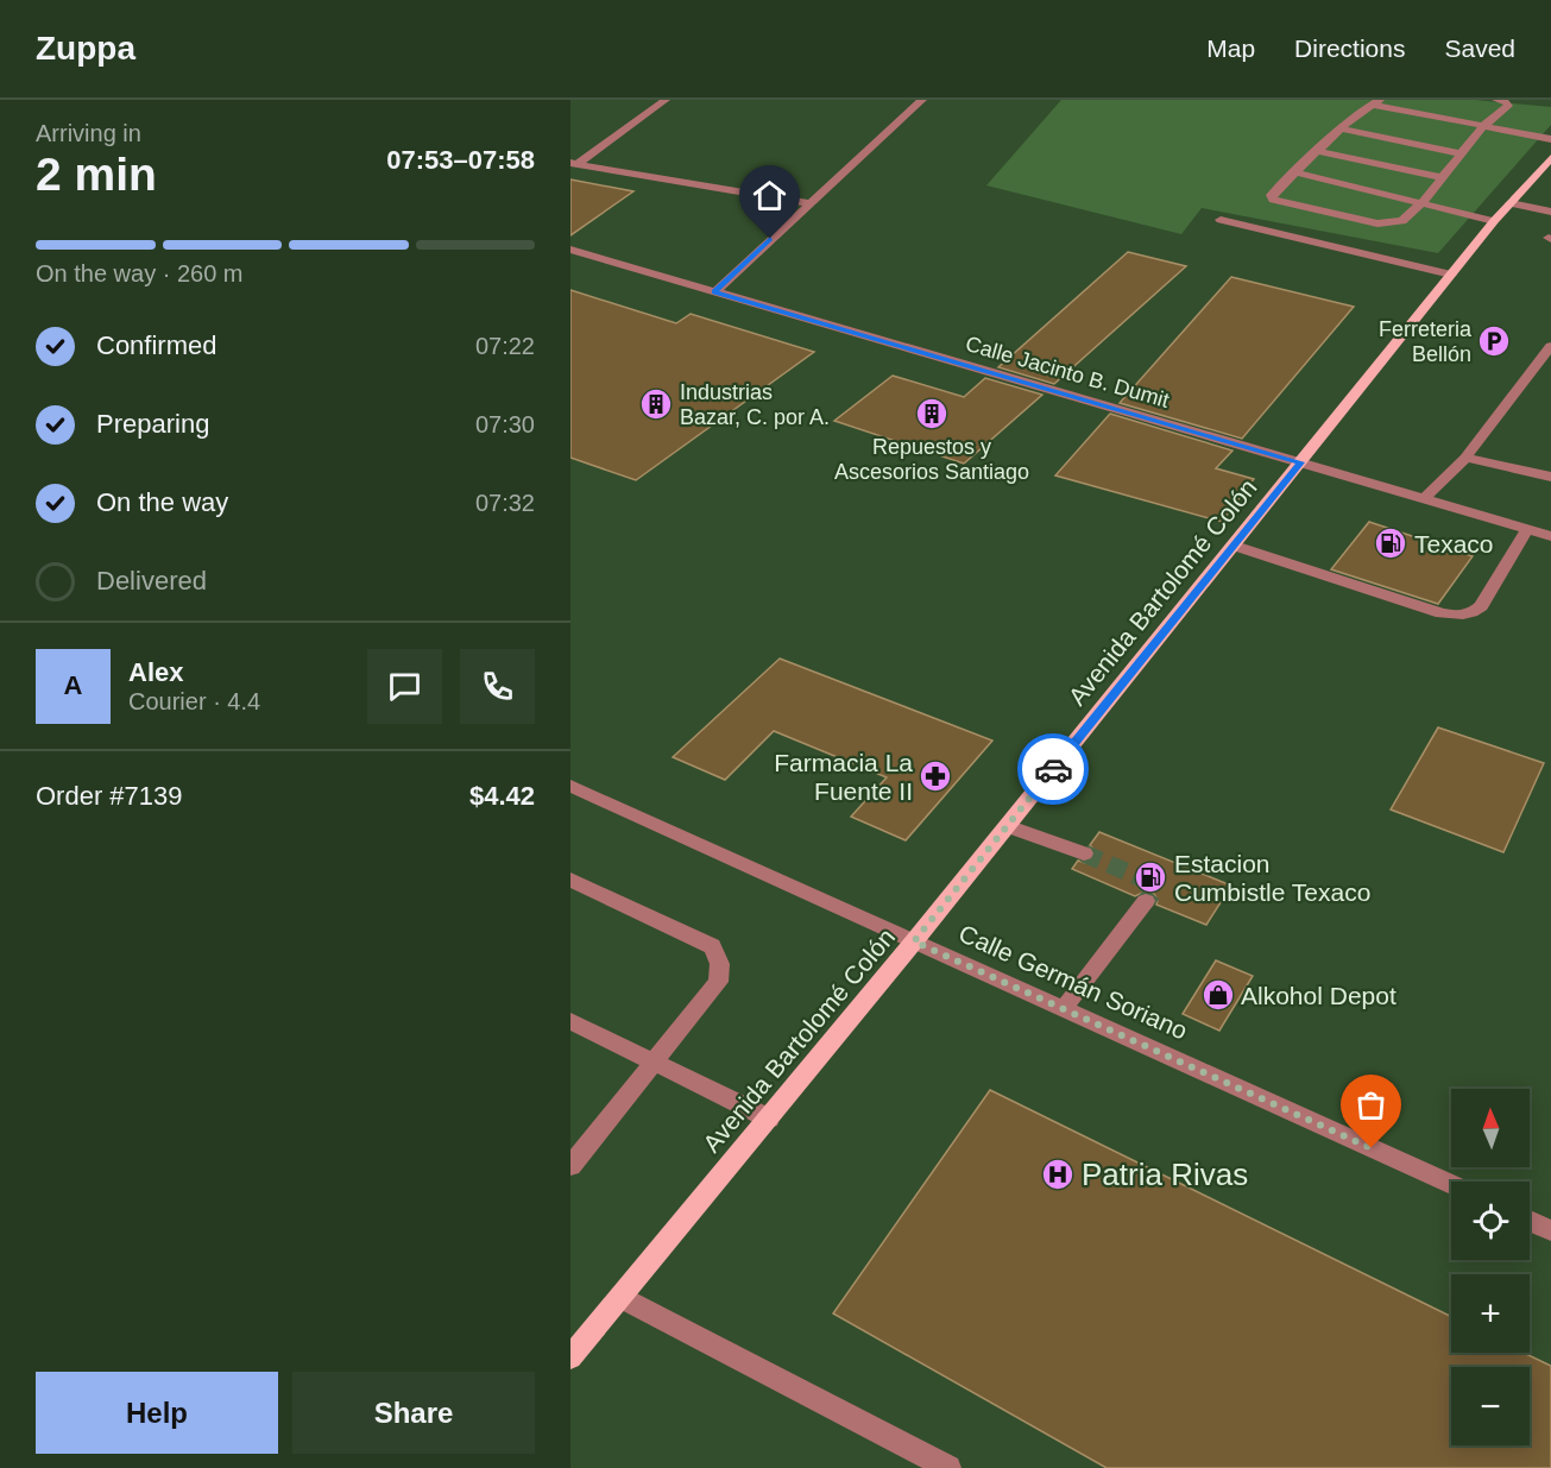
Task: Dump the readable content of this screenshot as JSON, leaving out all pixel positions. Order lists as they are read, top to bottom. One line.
{"streets":{"main road":["Avenida Bartolomé Colón"],"street":["Calle Jacinto B. Dumit","Calle Germán Soriano"]},"crossings":[["Calle Jacinto B. Dumit","Avenida Bartolomé Colón"],["Avenida Bartolomé Colón","Calle Germán Soriano"]],"places":{"parking":["Ferreteria Bellón"],"building":["Industrias Bazar, C. por A.","Repuestos y Ascesorios Santiago"],"fuel station":["Texaco","Estacion Cumbistle Texaco"],"pharmacy":["Farmacia La Fuente II"],"shop":["Alkohol Depot"],"hospital":["Patria Rivas"]},"north":"top","page":{"header":"Zuppa","nav":["Map","Directions","Saved"],"heading":["2 min","Arriving in","07:53–07:58"],"panel":["Alex","Courier · 4.4","Order #7139","$4.42"],"bar":"On the way · 260 m","list":[["Confirmed","07:22"],["Preparing","07:30"],["On the way","07:32"],"Delivered"],"round":"A","map_buttons":["+","−"],"buttons":["Help","Share"]}}
